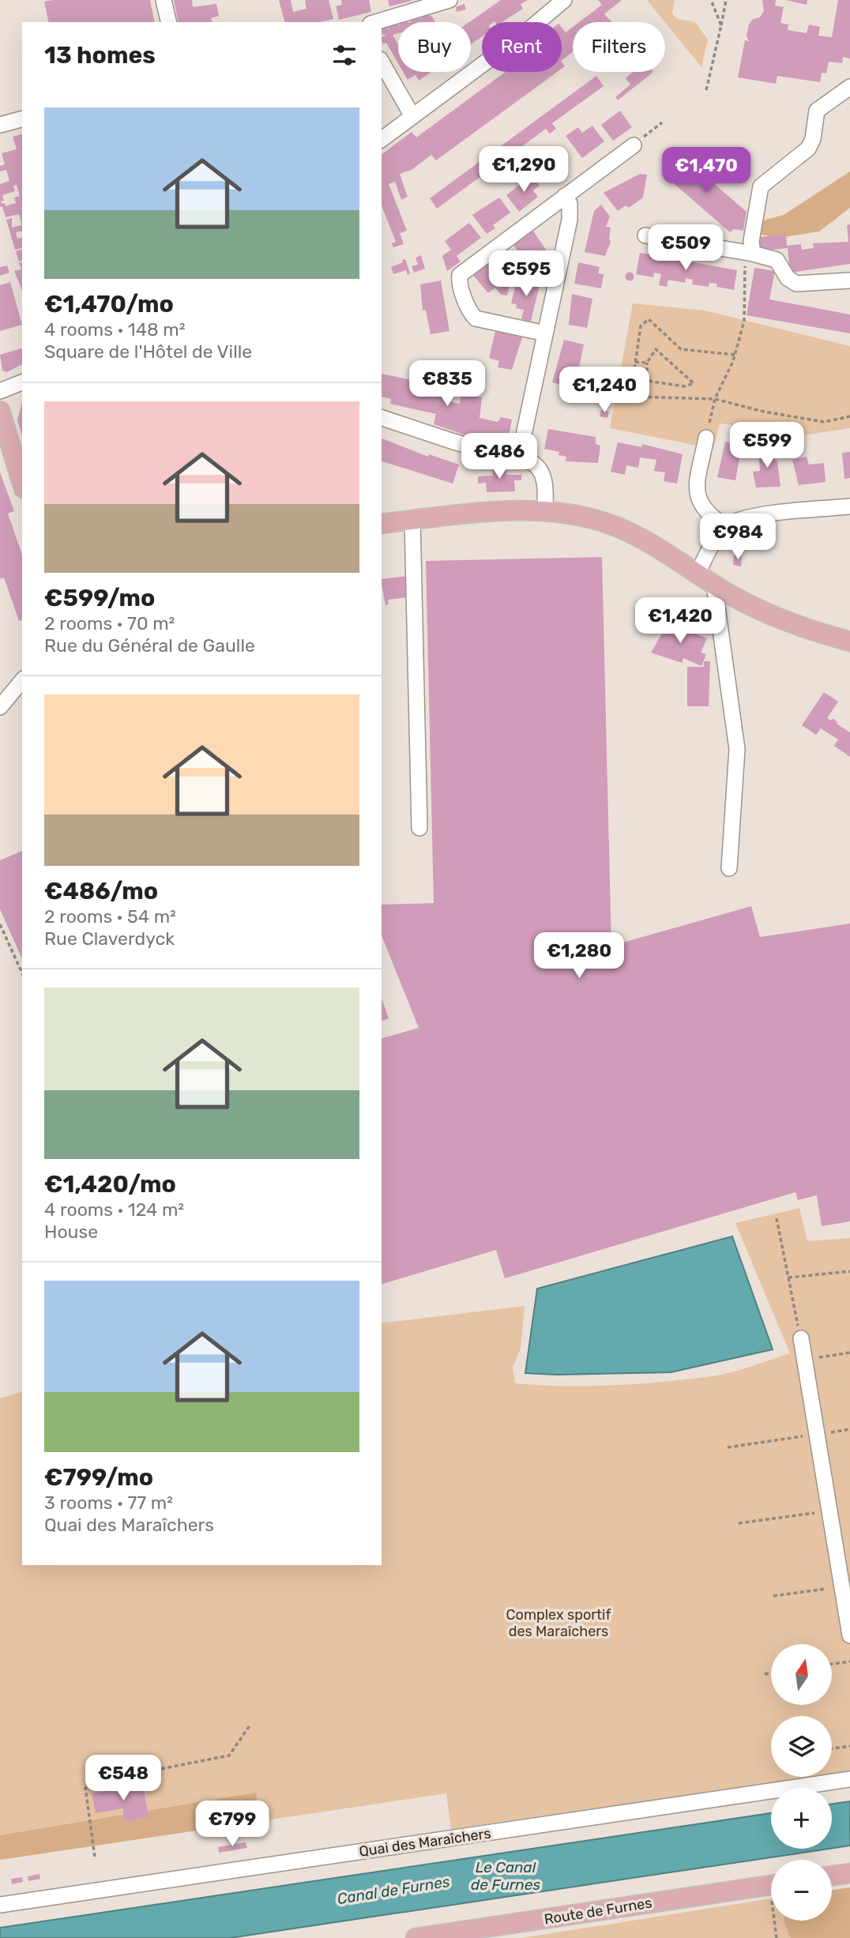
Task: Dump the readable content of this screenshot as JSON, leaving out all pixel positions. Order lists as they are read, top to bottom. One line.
{"streets":{"main road":["Route de Furnes"],"street":["Quai des Maraîchers"]},"water":["Le Canal de Furnes","Canal de Furnes"],"parks":["Complex sportif des Maraîchers"],"north":"top","page":{"chip":["Buy","Rent","Filters"],"heading":"13 homes","list":[{"name":"€1,470/mo","note":"4 rooms · 148 m² · Square de l'Hôtel de Ville"},{"name":"€599/mo","note":"2 rooms · 70 m² · Rue du Général de Gaulle"},{"name":"€486/mo","note":"2 rooms · 54 m² · Rue Claverdyck"},{"name":"€1,420/mo","note":"4 rooms · 124 m² · House"},{"name":"€799/mo","note":"3 rooms · 77 m² · Quai des Maraîchers"}],"price":["€1,290","€1,470","€509","€595","€835","€1,240","€599","€486","€984","€1,420","€1,280","€548","€799"],"map_buttons":["+","−"]}}
